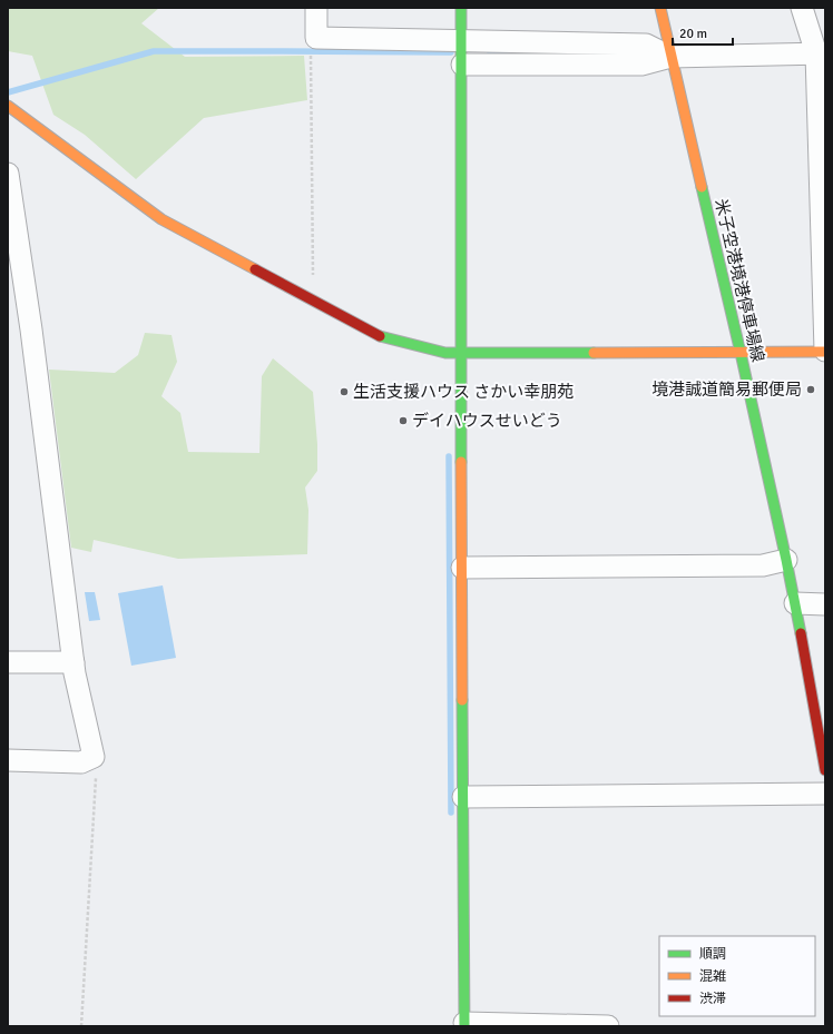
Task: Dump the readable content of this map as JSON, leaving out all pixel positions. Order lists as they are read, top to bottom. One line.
{"streets":{"street":["米子空港境港停車場線"]},"places":["境港誠道簡易郵便局","生活支援ハウス さかい幸朋苑","デイハウスせいどう"],"legend":["順調","混雑","渋滞"],"scale_bar":"20 m"}
